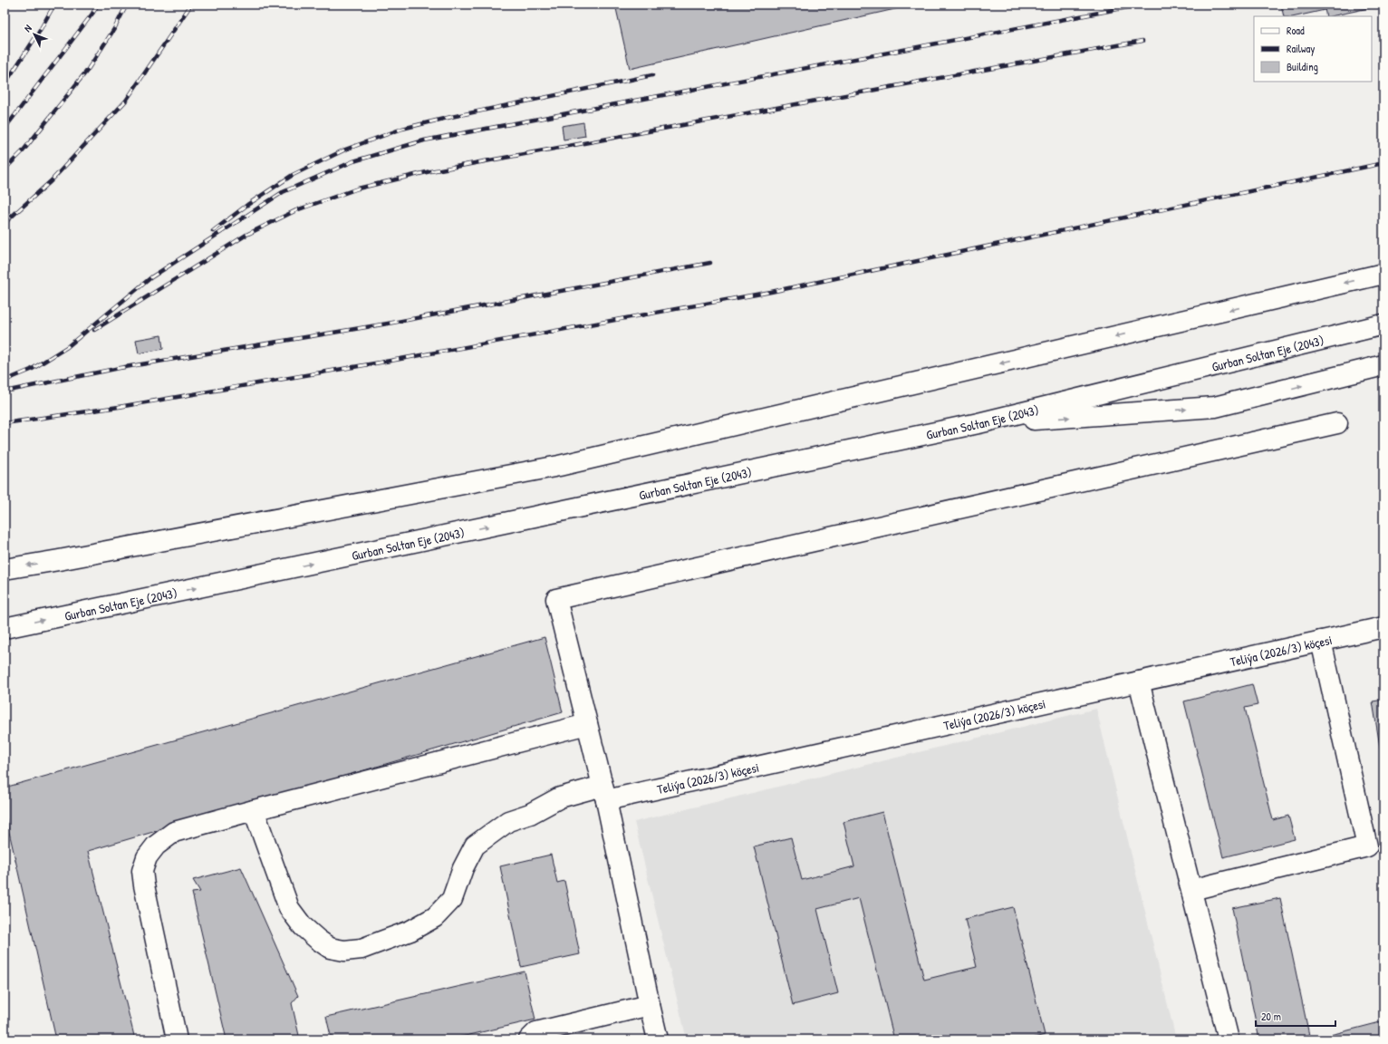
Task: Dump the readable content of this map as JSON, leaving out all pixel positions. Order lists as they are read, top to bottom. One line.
{"streets":{"main road":["Gurban Soltan Eje (2043)","Teliýa (2026/3) köçesi"]},"legend":["Road","Railway","Building"],"scale_bar":"20 m","north":"top left"}
